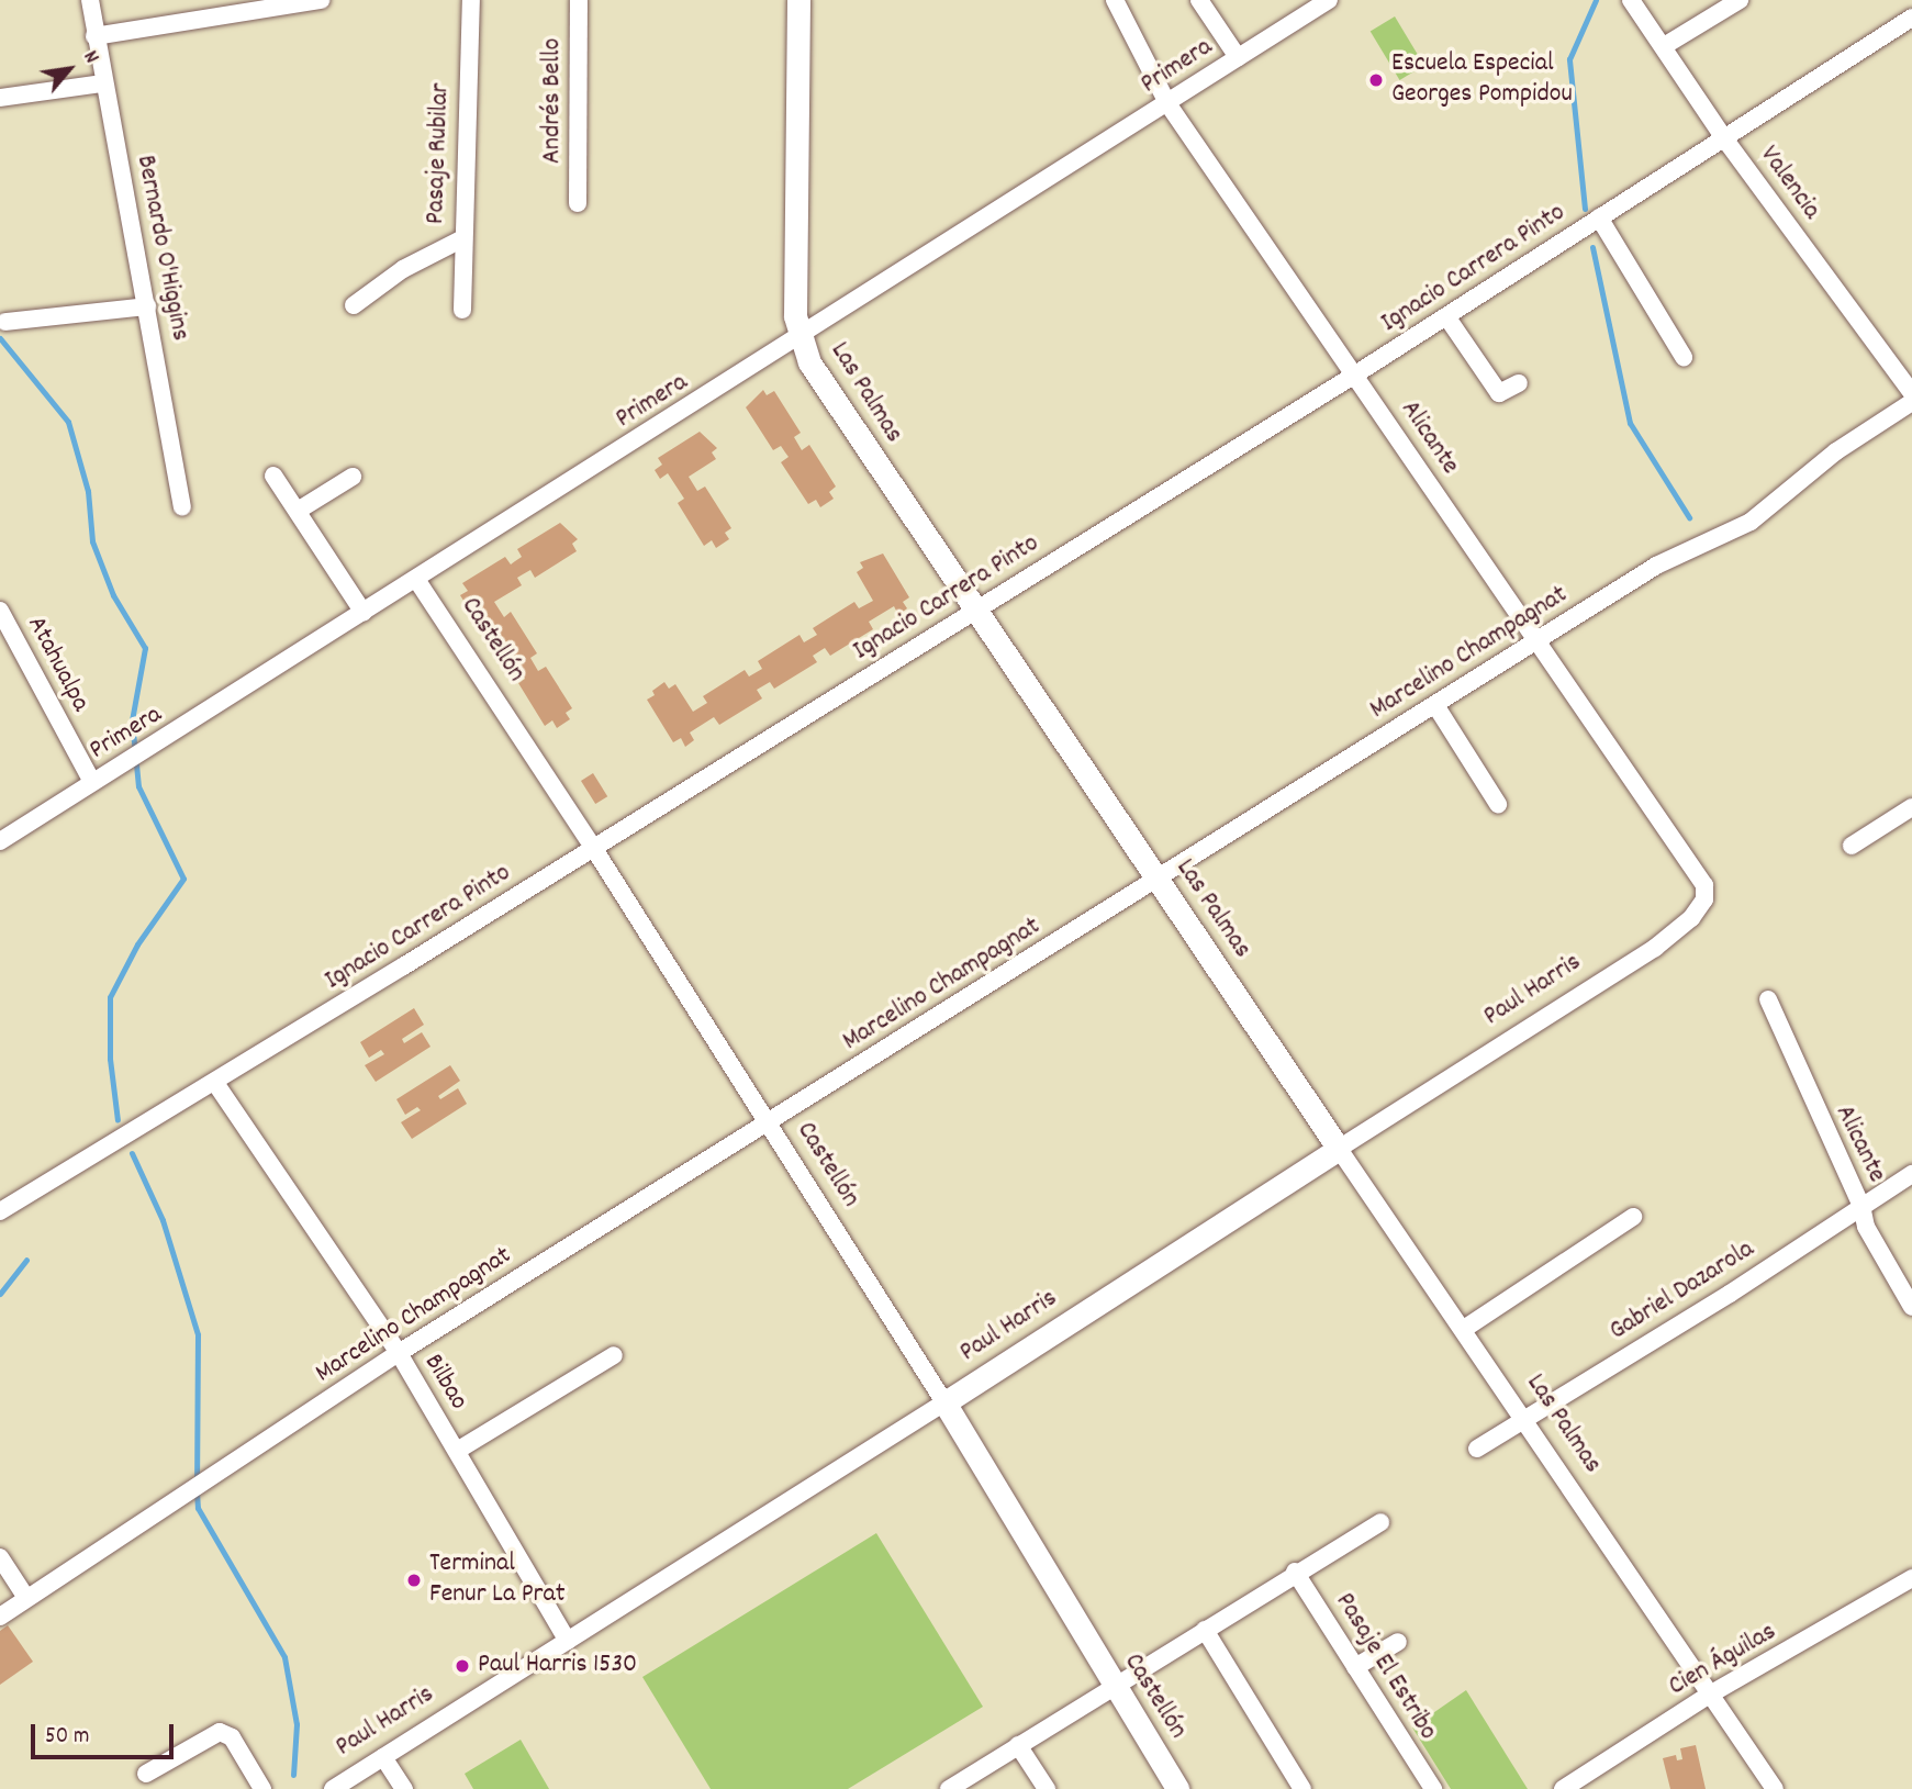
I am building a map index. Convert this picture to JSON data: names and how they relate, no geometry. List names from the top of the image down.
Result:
{
  "streets": {
    "main road": ["Las Palmas", "Castellón", "Paul Harris"],
    "street": [
      "Primera",
      "Andrés Bello",
      "Pasaje Rubilar",
      "Valencia",
      "Bernardo O'Higgins",
      "Ignacio Carrera Pinto",
      "Alicante",
      "Marcelino Champagnat",
      "Atahualpa",
      "Gabriel Dazarola",
      "Bilbao",
      "Cien Águilas",
      "Pasaje El Estribo"
    ]
  },
  "crossings": [
    ["Primera", "Las Palmas"],
    ["Primera", "Alicante"],
    ["Primera", "Castellón"],
    ["Primera", "Atahualpa"],
    ["Valencia", "Ignacio Carrera Pinto"],
    ["Ignacio Carrera Pinto", "Las Palmas"],
    ["Ignacio Carrera Pinto", "Alicante"],
    ["Ignacio Carrera Pinto", "Castellón"],
    ["Ignacio Carrera Pinto", "Bilbao"],
    ["Las Palmas", "Marcelino Champagnat"],
    ["Las Palmas", "Paul Harris"],
    ["Las Palmas", "Gabriel Dazarola"],
    ["Las Palmas", "Cien Águilas"],
    ["Alicante", "Marcelino Champagnat"],
    ["Alicante", "Paul Harris"],
    ["Alicante", "Gabriel Dazarola"],
    ["Castellón", "Marcelino Champagnat"],
    ["Castellón", "Paul Harris"],
    ["Marcelino Champagnat", "Bilbao"],
    ["Paul Harris", "Bilbao"]
  ],
  "places": ["Escuela Especial Georges Pompidou", "Terminal Fenur La Prat", "Paul Harris 1530"],
  "scale_bar": "50 m",
  "north": "top right"
}
